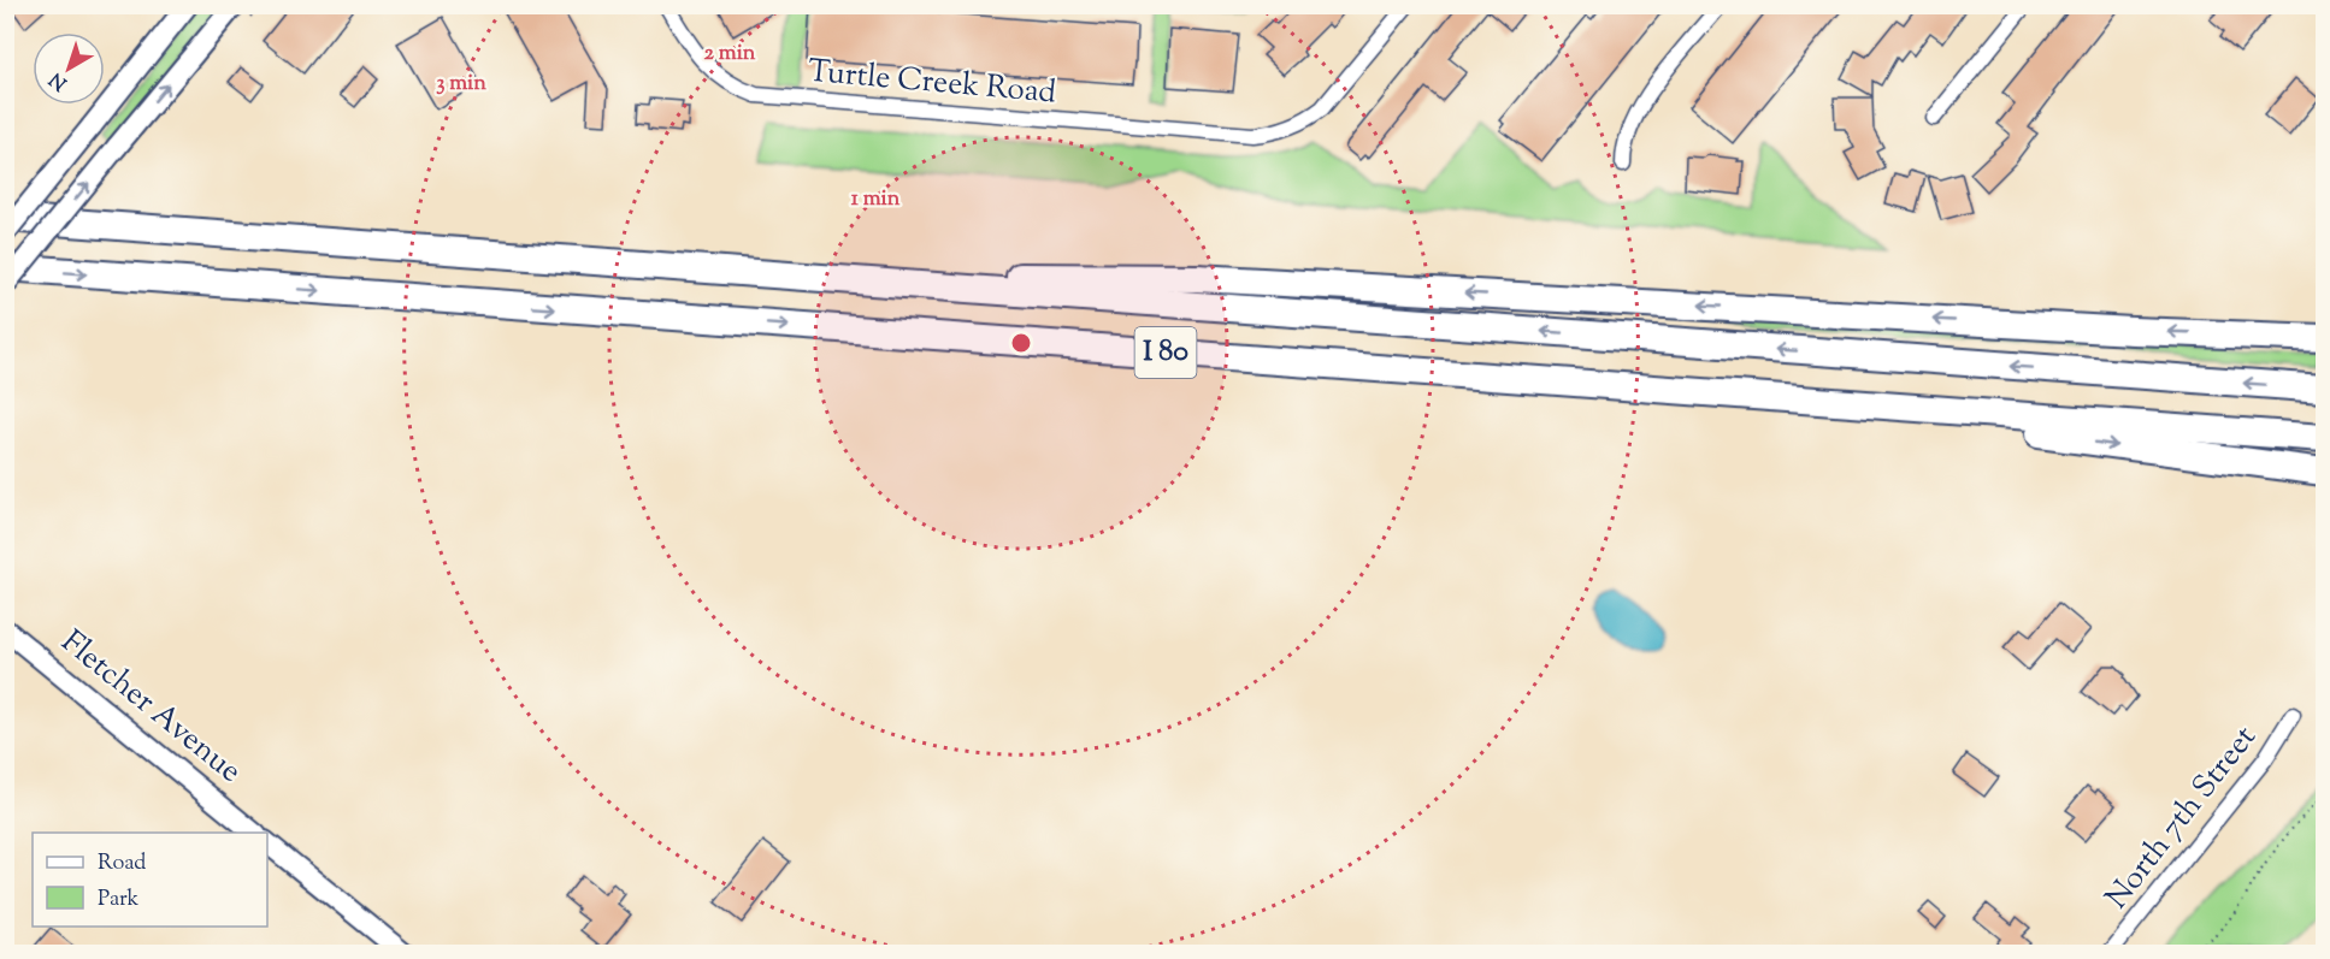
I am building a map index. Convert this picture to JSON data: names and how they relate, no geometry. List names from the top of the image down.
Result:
{
  "streets": {
    "highway": ["I 80"],
    "main road": ["Fletcher Avenue"],
    "street": ["Turtle Creek Road", "North 7th Street"]
  },
  "legend": ["Road", "Park"],
  "north": "bottom left",
  "rings": ["2 min", "3 min", "1 min"]
}
